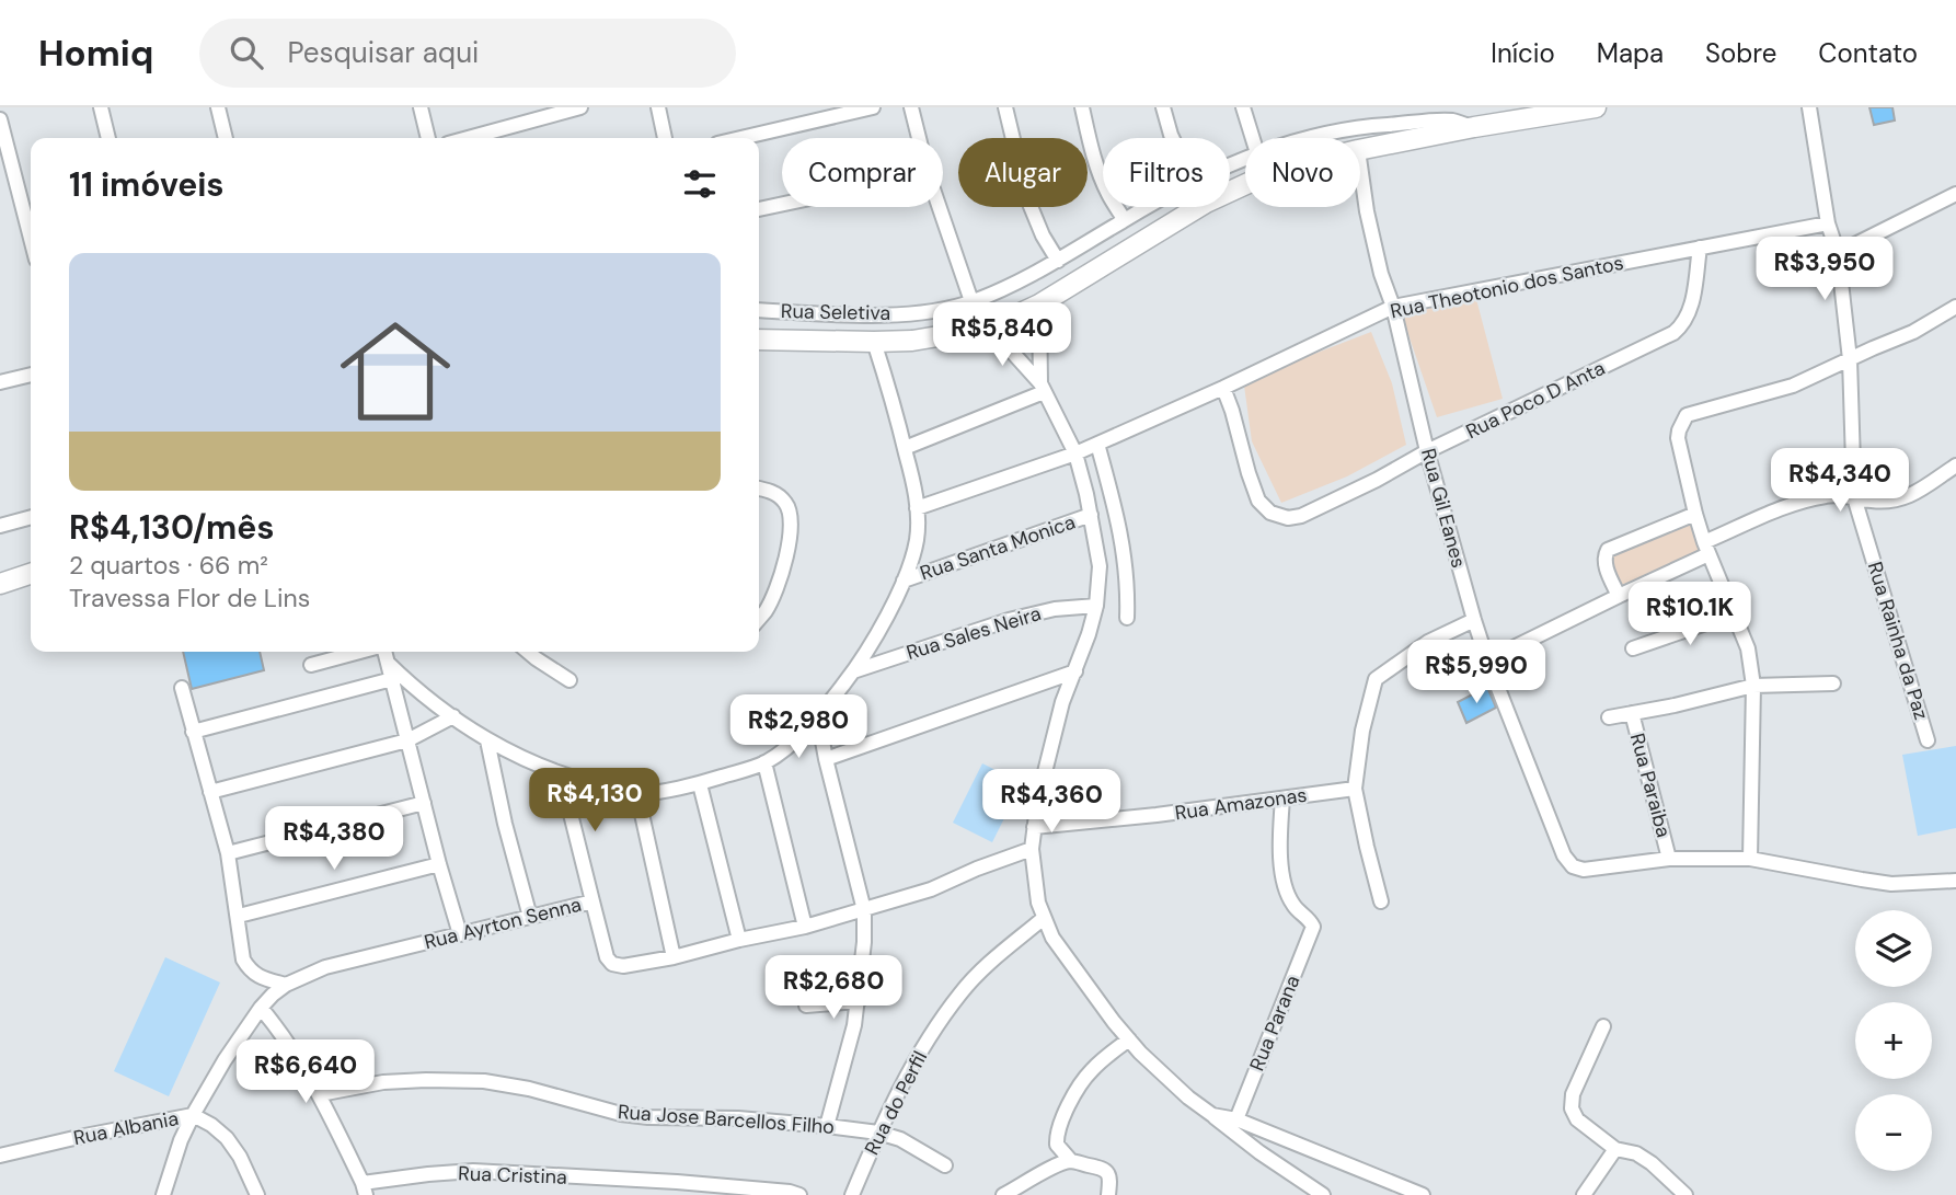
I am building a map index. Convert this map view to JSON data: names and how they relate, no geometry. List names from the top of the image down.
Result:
{
  "streets": {
    "street": [
      "Rua Theotonio dos Santos",
      "Rua Seletiva",
      "Rua Poco D Anta",
      "Rua Gil Eanes",
      "Rua Santa Monica",
      "Rua Sales Neira",
      "Rua Rainha da Paz",
      "Rua Paraiba",
      "Rua Amazonas",
      "Rua Ayrton Senna",
      "Rua Parana",
      "Rua do Perfil",
      "Rua Jose Barcellos Filho",
      "Rua Albania",
      "Rua Cristina"
    ]
  },
  "crossings": [
    ["Rua Theotonio dos Santos", "Rua Poco D Anta"],
    ["Rua Theotonio dos Santos", "Rua Gil Eanes"],
    ["Rua Theotonio dos Santos", "Rua Rainha da Paz"],
    ["Rua Poco D Anta", "Rua Gil Eanes"],
    ["Rua Gil Eanes", "Rua Paraiba"],
    ["Rua Amazonas", "Rua Parana"],
    ["Rua Ayrton Senna", "Rua Albania"],
    ["Rua do Perfil", "Rua Jose Barcellos Filho"]
  ],
  "page": {
    "header": "Homiq",
    "search": "Pesquisar aqui",
    "nav": [
      "Início",
      "Mapa",
      "Sobre",
      "Contato"
    ],
    "chip": [
      "Comprar",
      "Alugar",
      "Filtros",
      "Novo"
    ],
    "heading": "11 imóveis",
    "list": [
      {
        "name": "R$4,130/mês",
        "note": "2 quartos · 66 m² · Travessa Flor de Lins"
      }
    ],
    "price": [
      "R$3,950",
      "R$5,840",
      "R$4,340",
      "R$10.1K",
      "R$5,990",
      "R$2,980",
      "R$4,130",
      "R$4,360",
      "R$4,380",
      "R$2,680",
      "R$6,640"
    ],
    "map_buttons": ["+", "−"]
  }
}
